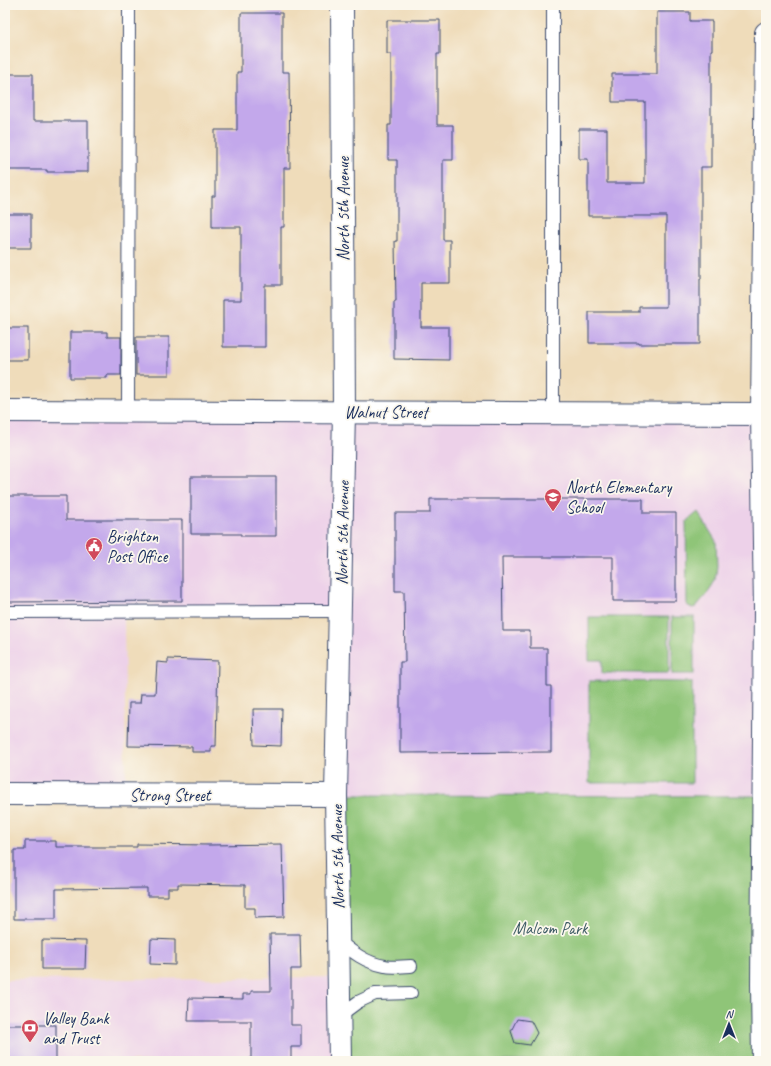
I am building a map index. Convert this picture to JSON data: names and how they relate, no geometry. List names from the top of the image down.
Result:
{
  "streets": {
    "street": ["North 5th Avenue", "Walnut Street", "Strong Street"]
  },
  "crossings": [
    ["North 5th Avenue", "Walnut Street"],
    ["North 5th Avenue", "Strong Street"]
  ],
  "parks": ["Malcom Park"],
  "places": {
    "school or university": ["North Elementary School"],
    "public building": ["Brighton Post Office"],
    "bank": ["Valley Bank and Trust"]
  },
  "north": "top"
}
